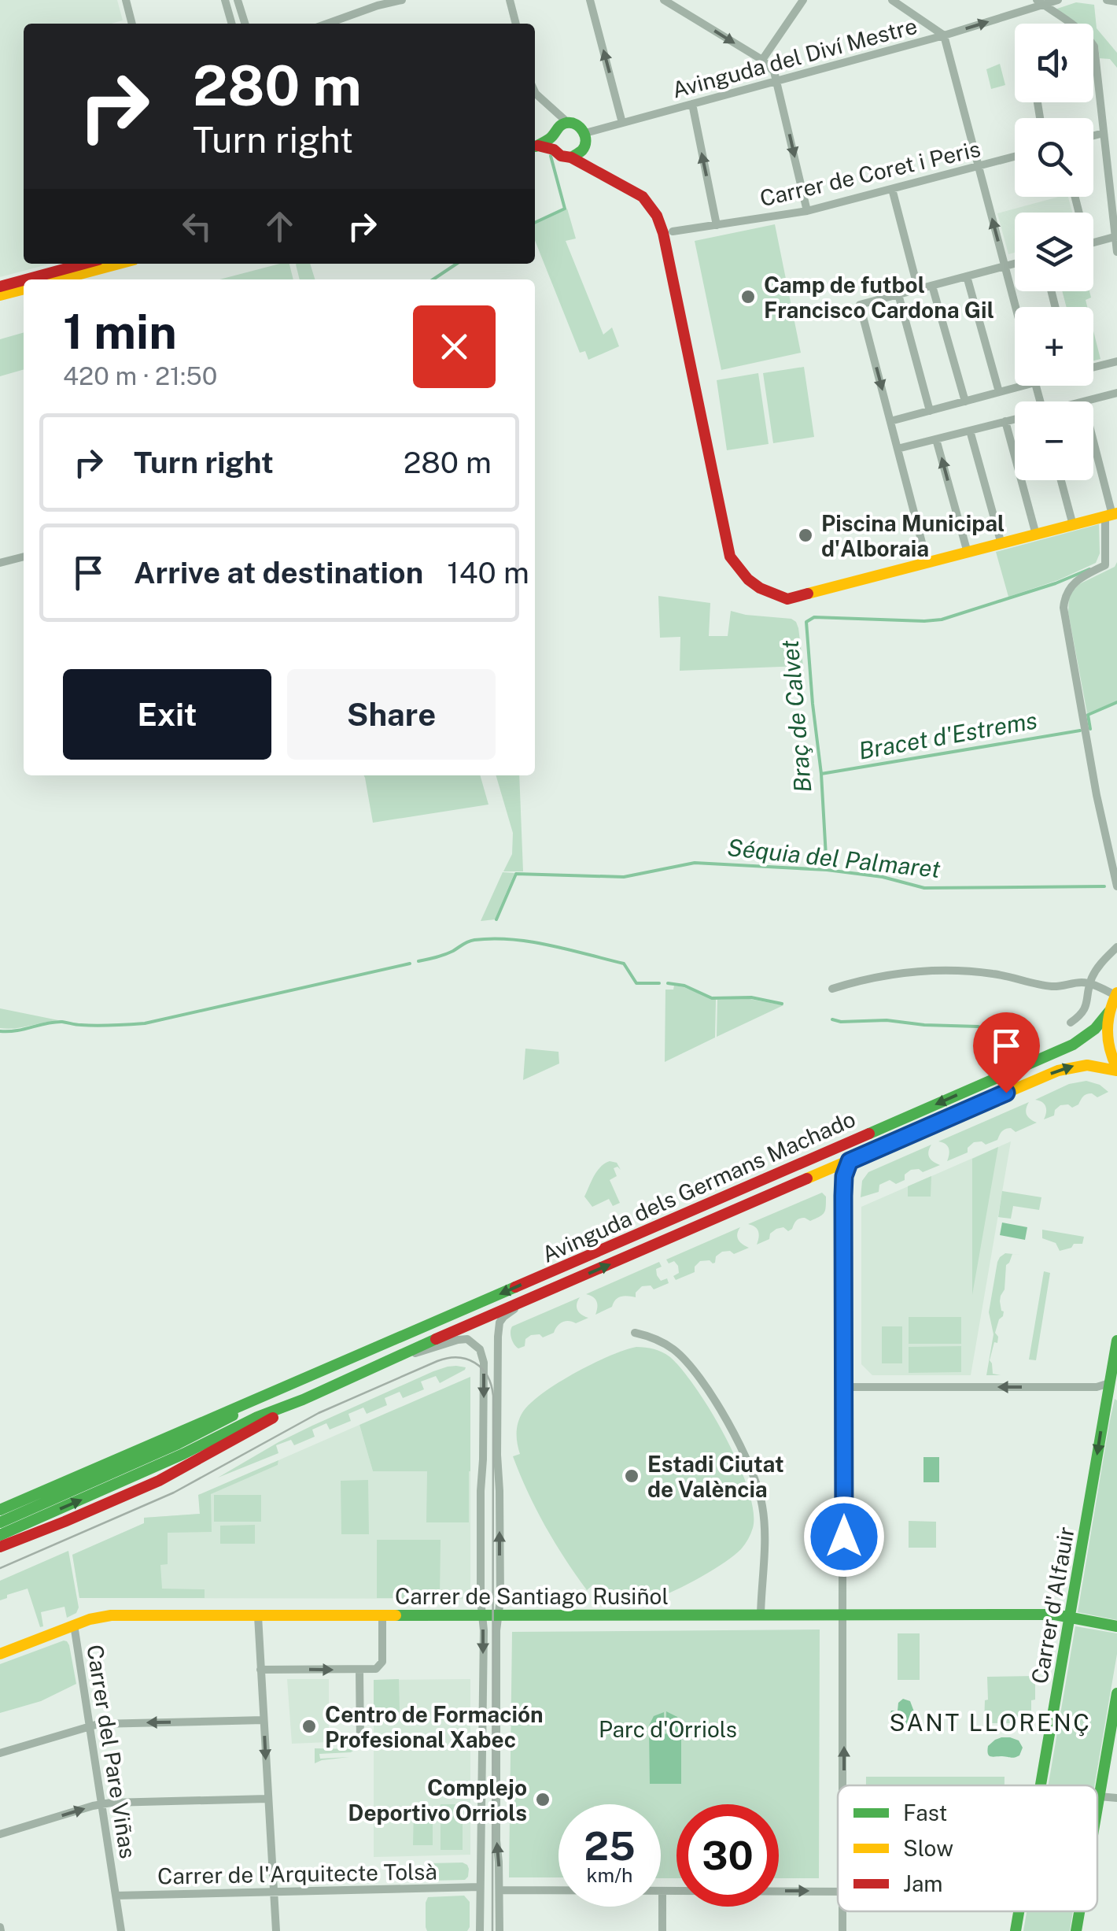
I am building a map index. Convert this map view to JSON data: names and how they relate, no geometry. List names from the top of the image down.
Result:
{
  "streets": {
    "main road": ["Avinguda dels Germans Machado", "Carrer de Santiago Rusiñol", "Carrer d'Alfauir"],
    "street": [
      "Avinguda del Diví Mestre",
      "Carrer de Coret i Peris",
      "Carrer del Pare Viñas",
      "Carrer de l'Arquitecte Tolsà"
    ]
  },
  "crossings": [
    ["Carrer de Santiago Rusiñol", "Carrer d'Alfauir"],
    ["Carrer de Santiago Rusiñol", "Carrer del Pare Viñas"],
    ["Carrer del Pare Viñas", "Carrer de l'Arquitecte Tolsà"]
  ],
  "one_way": ["Carrer d'Alfauir"],
  "districts": ["SANT LLORENÇ"],
  "water": ["Braç de Calvet", "Bracet d'Estrems", "Séquia del Palmaret"],
  "parks": ["Parc d'Orriols"],
  "places": [
    "Camp de futbol Francisco Cardona Gil",
    "Piscina Municipal d'Alboraia",
    "Estadi Ciutat de València",
    "Centro de Formación Profesional Xabec",
    "Complejo Deportivo Orriols"
  ],
  "legend": ["Fast", "Slow", "Jam"],
  "page": {
    "map_buttons": ["+", "−"],
    "turn": ["280 m", "Turn right"],
    "heading": ["1 min", "420 m · 21:50"],
    "list": [
      {
        "name": "Turn right",
        "value": "280 m"
      },
      {
        "name": "Arrive at destination",
        "value": "140 m"
      }
    ],
    "buttons": ["Exit", "Share"],
    "speed": "25 km/h",
    "limit": "30"
  }
}
